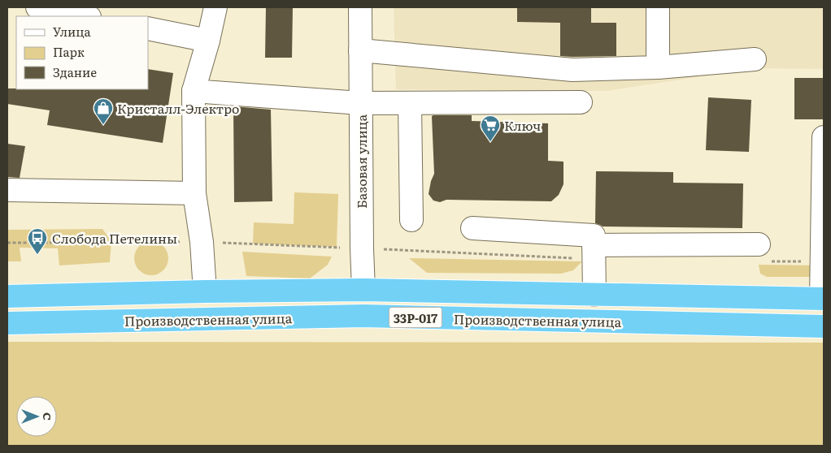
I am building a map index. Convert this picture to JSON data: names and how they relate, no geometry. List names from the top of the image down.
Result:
{
  "streets": {
    "highway": ["Базовая улица", "33Р-017", "Производственная улица"]
  },
  "crossings": [
    ["Базовая улица", "Производственная улица"]
  ],
  "places": {
    "shop": ["Кристалл-Электро"],
    "supermarket": ["Ключ"],
    "bus stop": ["Слобода Петелины"]
  },
  "legend": ["Улица", "Парк", "Здание"],
  "north": "right"
}
